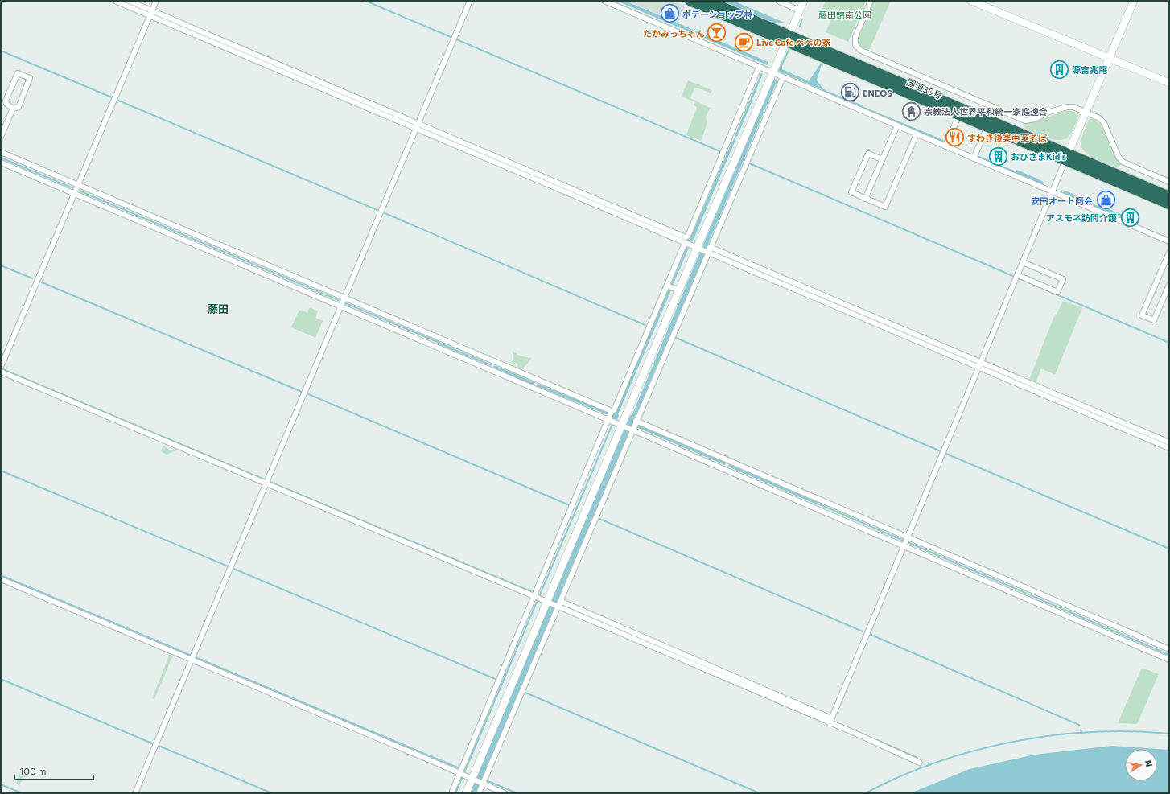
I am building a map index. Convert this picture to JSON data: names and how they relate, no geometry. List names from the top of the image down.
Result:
{
  "streets": {
    "highway": ["国道30号"]
  },
  "districts": ["藤田"],
  "parks": ["藤田錦南公園"],
  "places": {
    "shop": ["ボデーショップ林", "安田オート商会"],
    "bar": ["たかみっちゃん"],
    "cafe": ["Live Cafe ペペの家"],
    "building": ["源吉兆庵", "おひさまKid's", "アスモネ訪問介護"],
    "fuel station": ["ENEOS"],
    "temple": ["宗教法人世界平和統一家庭連合"],
    "restaurant": ["すわき後楽中華そば"]
  },
  "scale_bar": "100 m",
  "north": "right"
}
